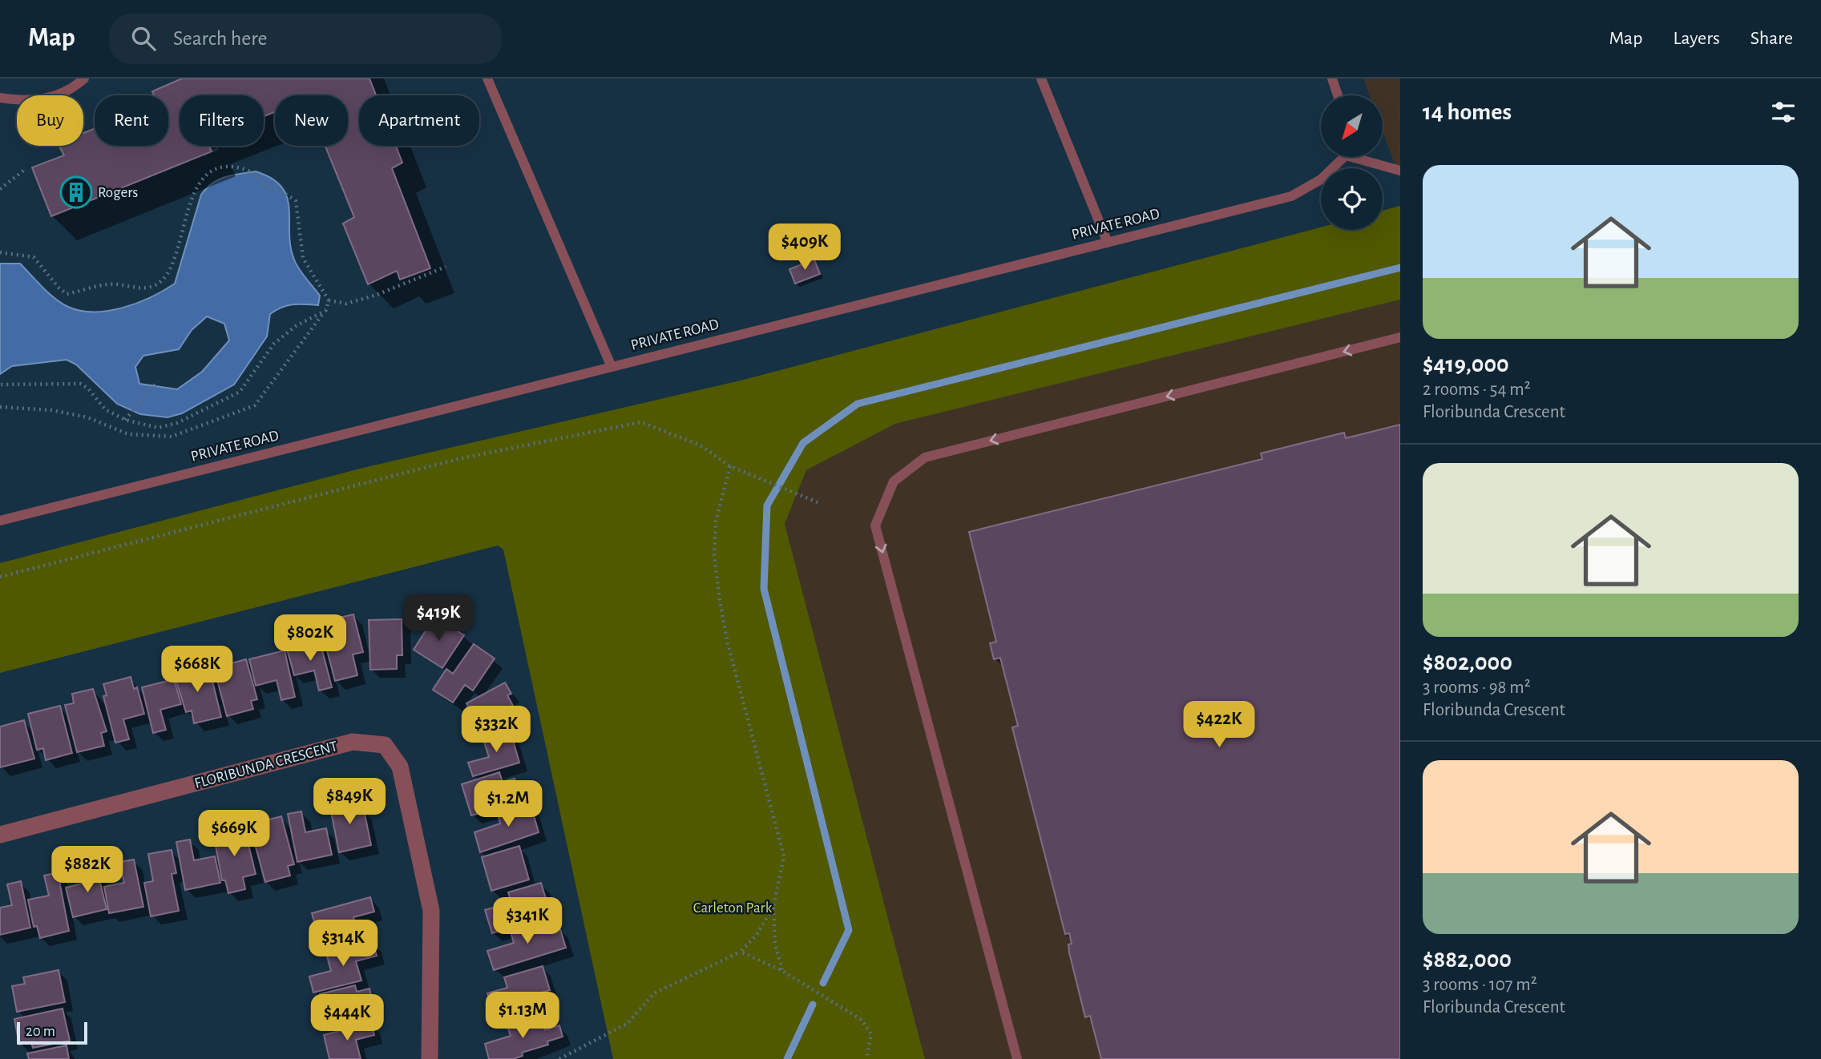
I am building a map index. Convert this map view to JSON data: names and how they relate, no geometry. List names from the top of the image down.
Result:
{
  "streets": {
    "street": ["FLORIBUNDA CRESCENT"],
    "lane": ["PRIVATE ROAD"]
  },
  "parks": ["Carleton Park"],
  "places": {
    "building": ["Rogers"]
  },
  "scale_bar": "20 m",
  "north": "bottom left",
  "page": {
    "header": "Map",
    "search": "Search here",
    "nav": ["Map", "Layers", "Share"],
    "heading": "14 homes",
    "chip": [
      "Buy",
      "Rent",
      "Filters",
      "New",
      "Apartment"
    ],
    "list": [
      {
        "name": "$419,000",
        "note": "2 rooms · 54 m² · Floribunda Crescent"
      },
      {
        "name": "$802,000",
        "note": "3 rooms · 98 m² · Floribunda Crescent"
      },
      {
        "name": "$882,000",
        "note": "3 rooms · 107 m² · Floribunda Crescent"
      }
    ],
    "price": [
      "$409K",
      "$419K",
      "$802K",
      "$668K",
      "$422K",
      "$332K",
      "$849K",
      "$1.2M",
      "$669K",
      "$882K",
      "$341K",
      "$314K",
      "$1.13M",
      "$444K"
    ],
    "scale": "20 m"
  }
}
